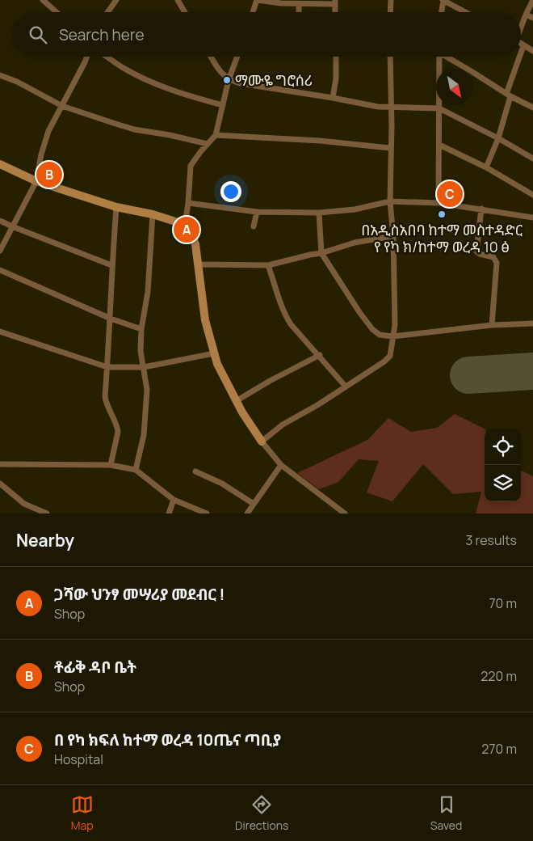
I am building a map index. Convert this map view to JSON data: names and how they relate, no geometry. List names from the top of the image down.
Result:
{
  "places": ["ማሙዬ ግሮሰሪ", "በአዲስአበባ ከተማ መስተዳድር የ የካ ክ/ከተማ ወረዳ 10 ፅ"],
  "north": "bottom right",
  "page": {
    "search": "Search here",
    "pins": ["B", "C", "A"],
    "heading": ["Nearby", "3 results"],
    "list": [
      {
        "mark": "A",
        "name": "ጋሻው ህንፃ መሣሪያ መደብር !",
        "note": "Shop",
        "value": "70 m"
      },
      {
        "mark": "B",
        "name": "ቶፊቅ ዳቦ ቤት",
        "note": "Shop",
        "value": "220 m"
      },
      {
        "mark": "C",
        "name": "በ የካ ክፍለ ከተማ ወረዳ 10ጤና ጣቢያ",
        "note": "Hospital",
        "value": "270 m"
      }
    ],
    "nav": ["Map", "Directions", "Saved"]
  }
}
